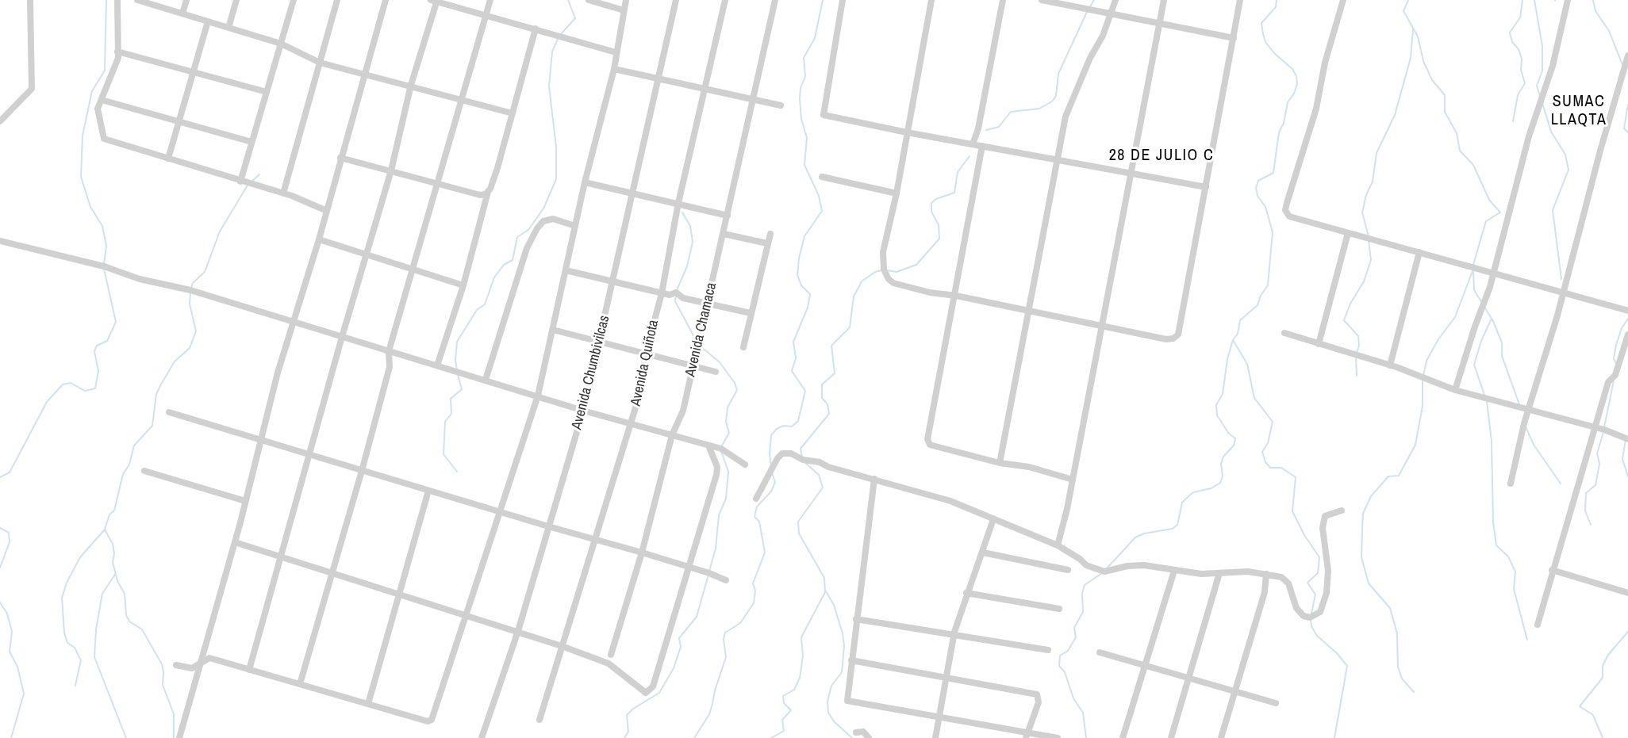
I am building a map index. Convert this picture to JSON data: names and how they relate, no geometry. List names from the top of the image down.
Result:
{
  "streets": {
    "street": ["Avenida Chamaca", "Avenida Quiñota", "Avenida Chumbivilcas"]
  },
  "districts": ["SUMAC LLAQTA", "28 DE JULIO C"]
}
